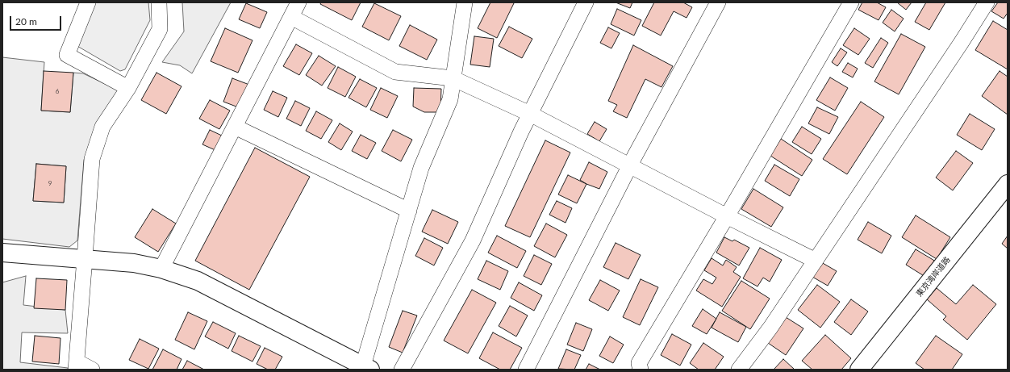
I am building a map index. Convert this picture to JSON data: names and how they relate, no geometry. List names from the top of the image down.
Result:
{
  "streets": {
    "main road": ["東京湾岸道路"]
  },
  "house_numbers": ["6", "9"],
  "scale_bar": "20 m"
}
